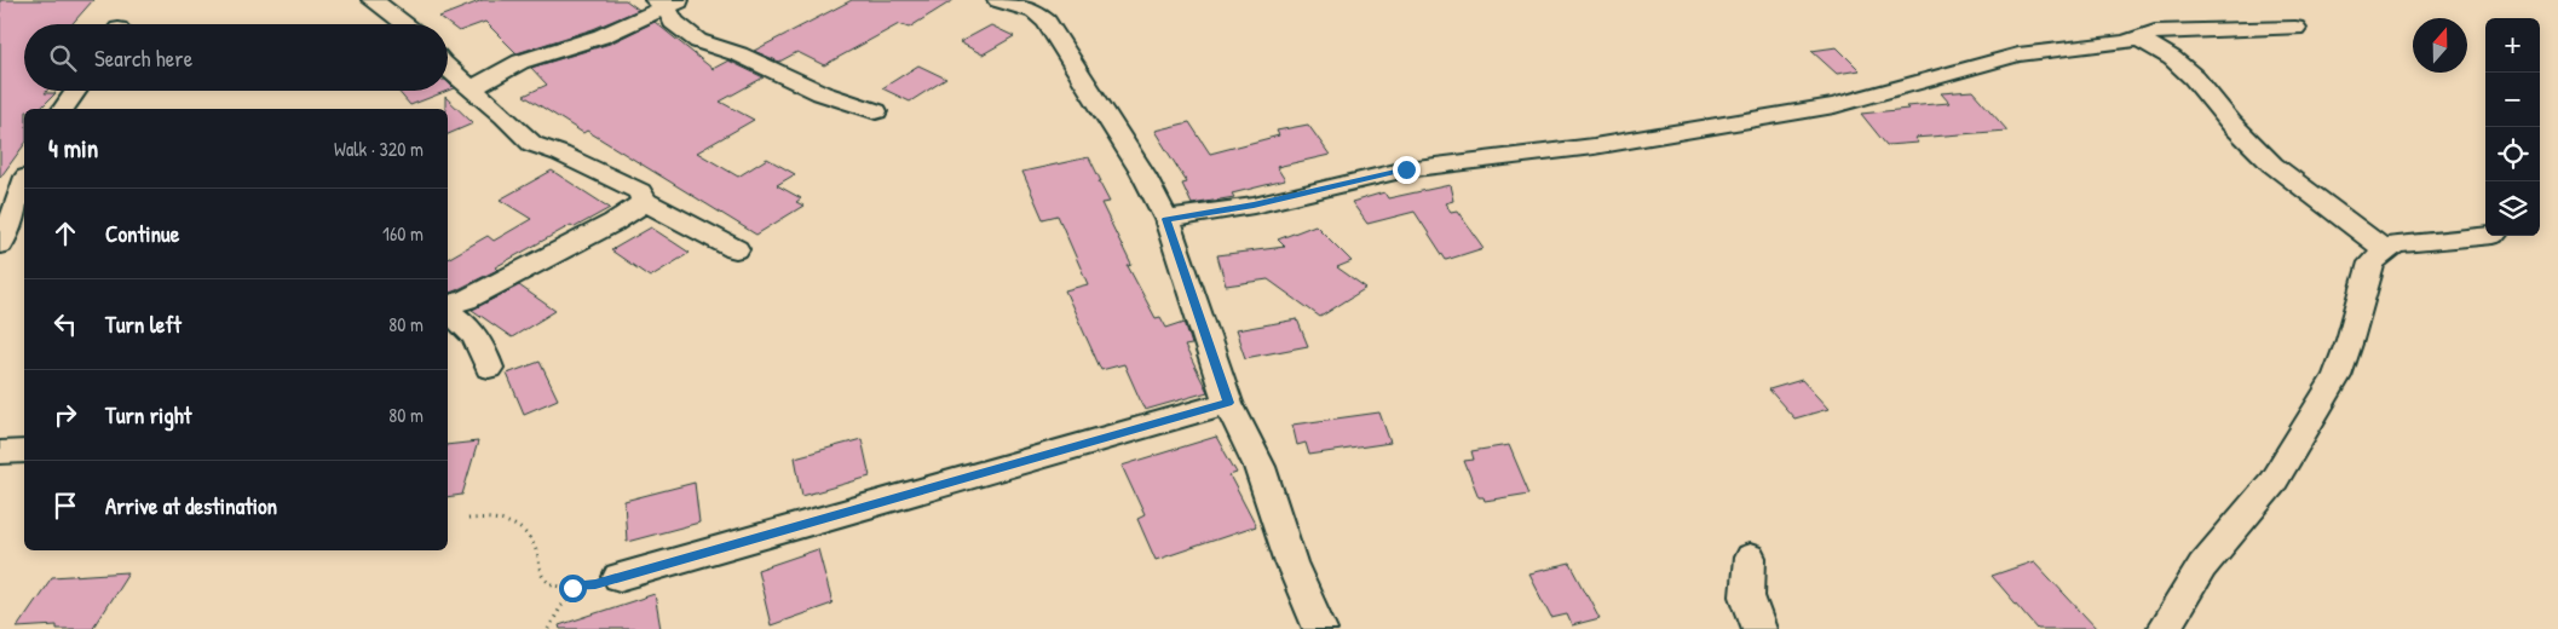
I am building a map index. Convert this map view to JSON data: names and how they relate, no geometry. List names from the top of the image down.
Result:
{
  "north": "top",
  "page": {
    "map_buttons": ["+", "−"],
    "search": "Search here",
    "heading": ["4 min", "Walk · 320 m"],
    "list": [
      ["Continue", "160 m"],
      ["Turn left", "80 m"],
      ["Turn right", "80 m"],
      "Arrive at destination"
    ]
  }
}
